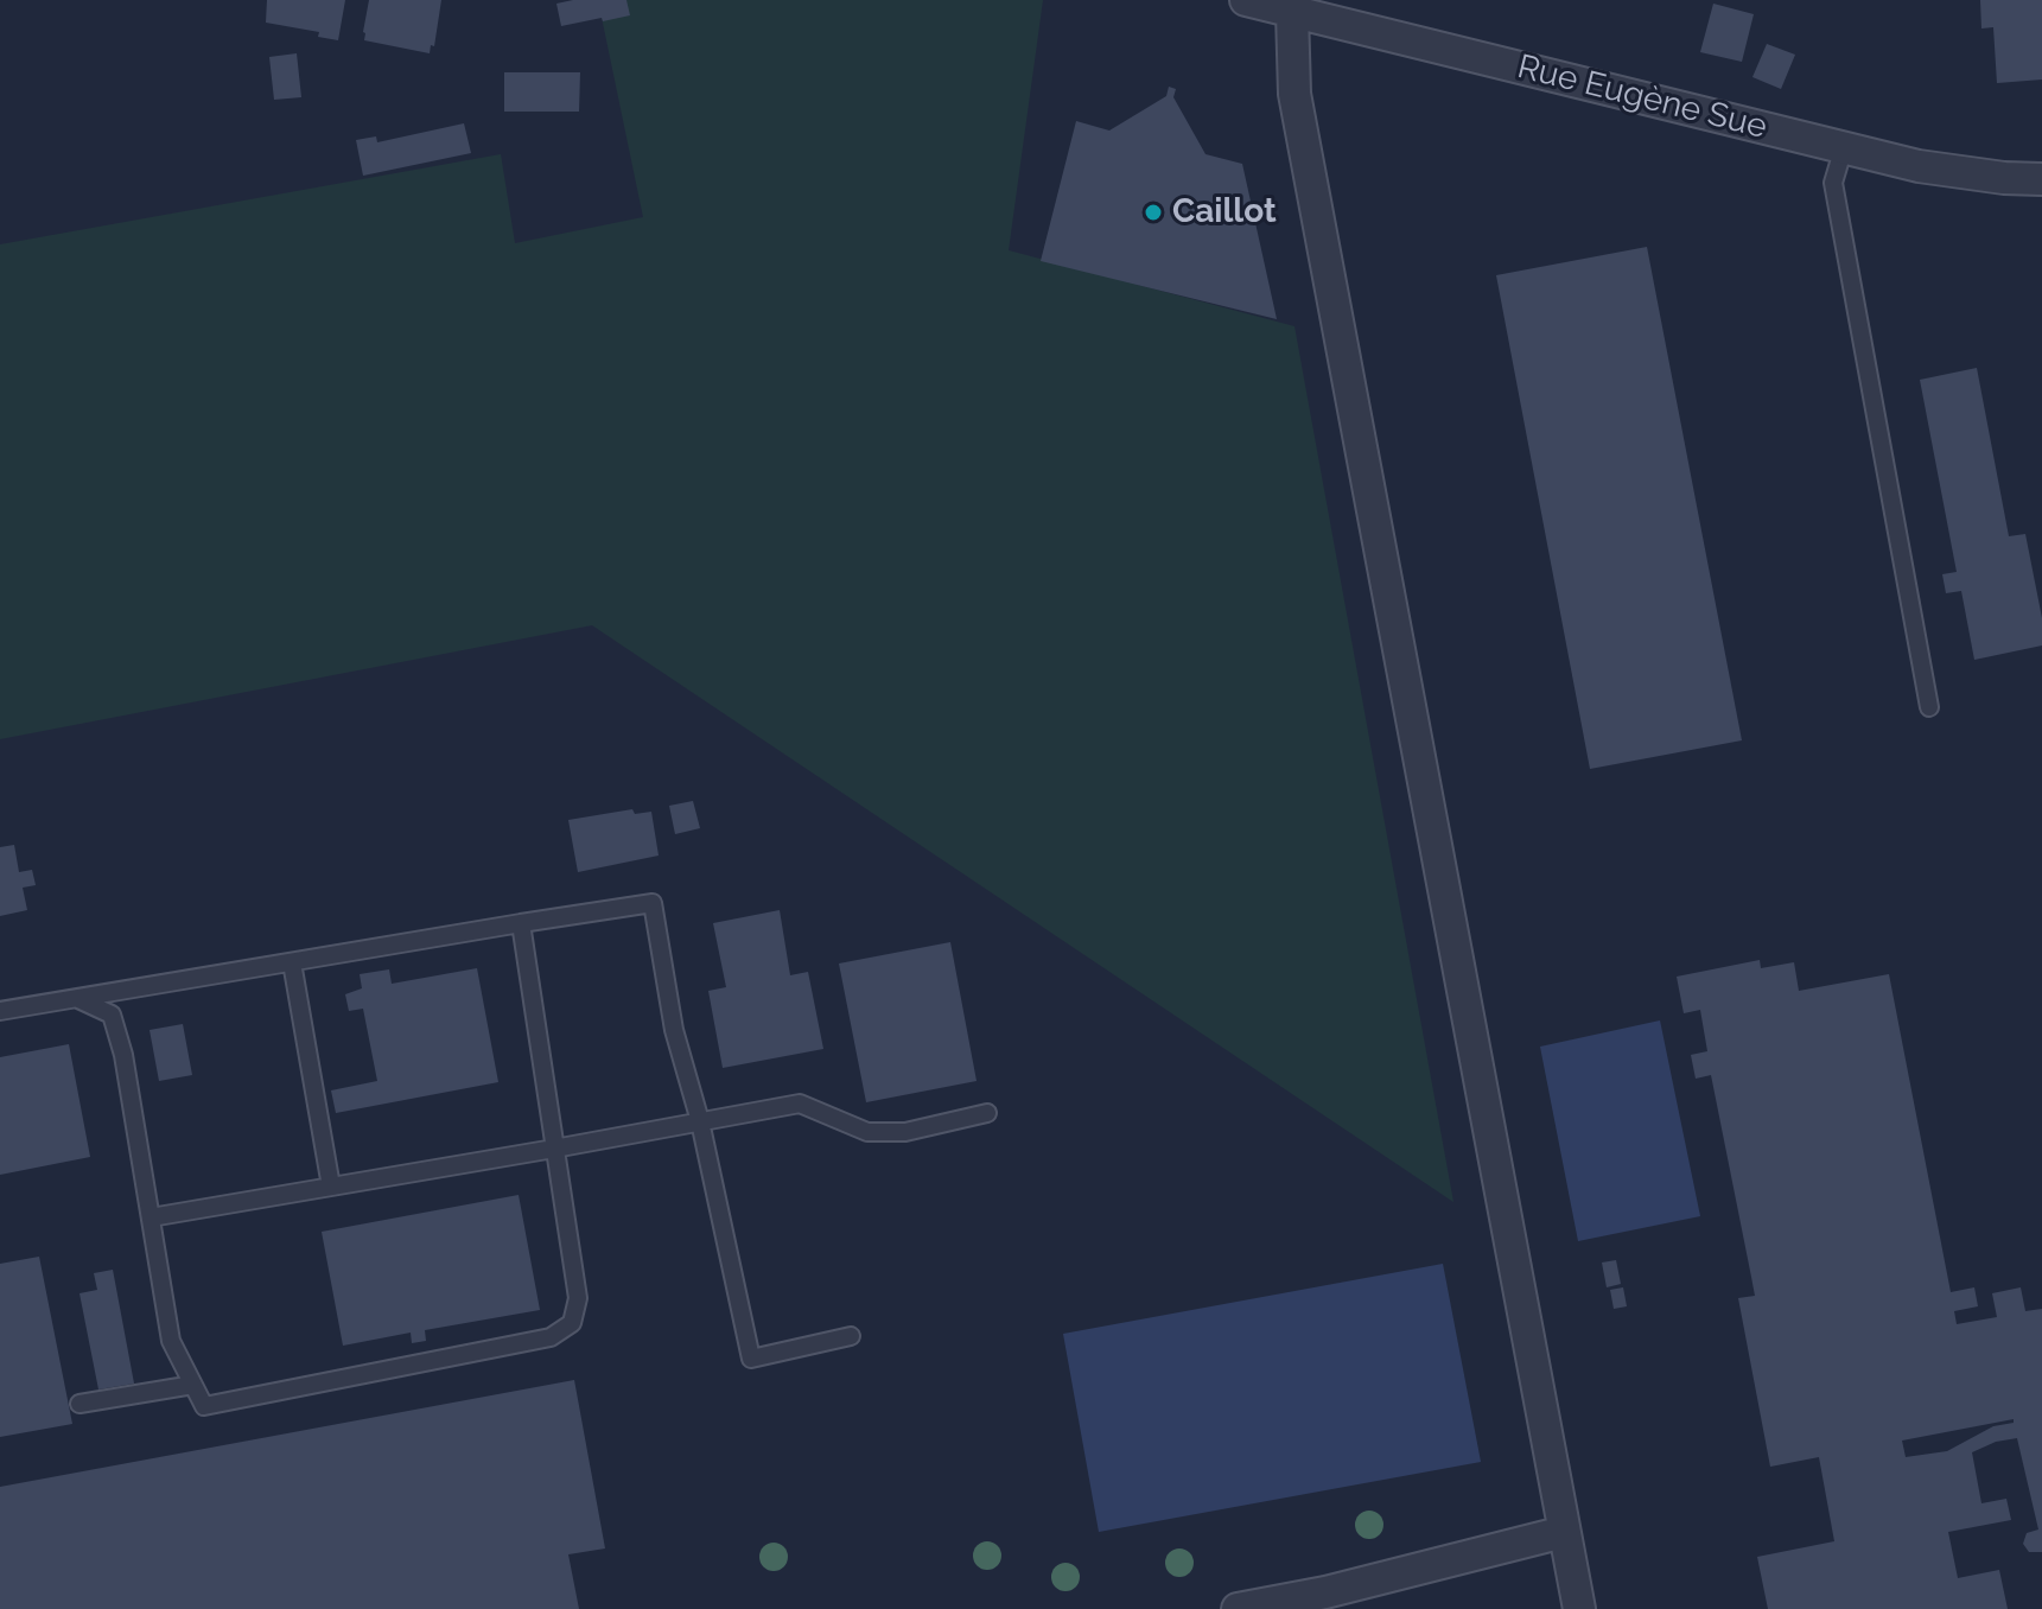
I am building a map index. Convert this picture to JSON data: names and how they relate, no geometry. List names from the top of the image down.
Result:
{
  "streets": {
    "street": ["Rue Eugène Sue"]
  },
  "places": ["Caillot"]
}
